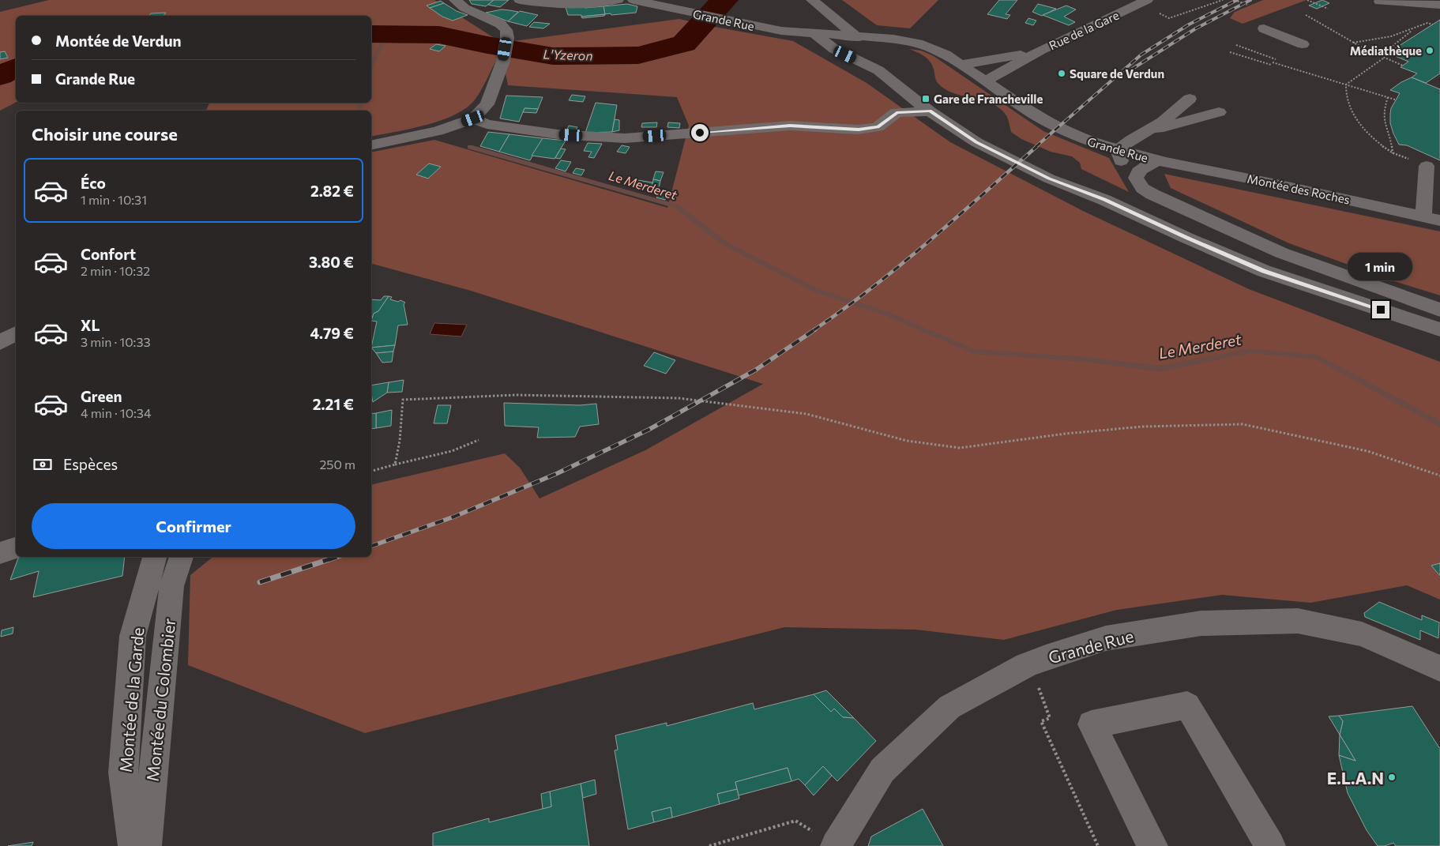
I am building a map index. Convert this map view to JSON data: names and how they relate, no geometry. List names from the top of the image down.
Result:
{
  "streets": {
    "street": [
      "Grande Rue",
      "Rue de la Gare",
      "Montée des Roches",
      "Montée de la Garde",
      "Montée du Colombier"
    ]
  },
  "crossings": [
    ["Grande Rue", "Rue de la Gare"],
    ["Grande Rue", "Montée des Roches"]
  ],
  "water": ["L'Yzeron", "Le Merderet"],
  "places": {
    "other": ["Médiathèque", "Square de Verdun", "E.L.A.N"],
    "transit": ["Gare de Francheville"]
  },
  "page": {
    "banner": ["Montée de Verdun", "Grande Rue"],
    "heading": "Choisir une course",
    "list": [
      {
        "name": "Éco",
        "note": "1 min · 10:31",
        "value": "2.82 €"
      },
      {
        "name": "Confort",
        "note": "2 min · 10:32",
        "value": "3.80 €"
      },
      {
        "name": "XL",
        "note": "3 min · 10:33",
        "value": "4.79 €"
      },
      {
        "name": "Green",
        "note": "4 min · 10:34",
        "value": "2.21 €"
      }
    ],
    "bubble": "1 min",
    "pay": ["Espèces", "250 m"],
    "buttons": "Confirmer"
  }
}
